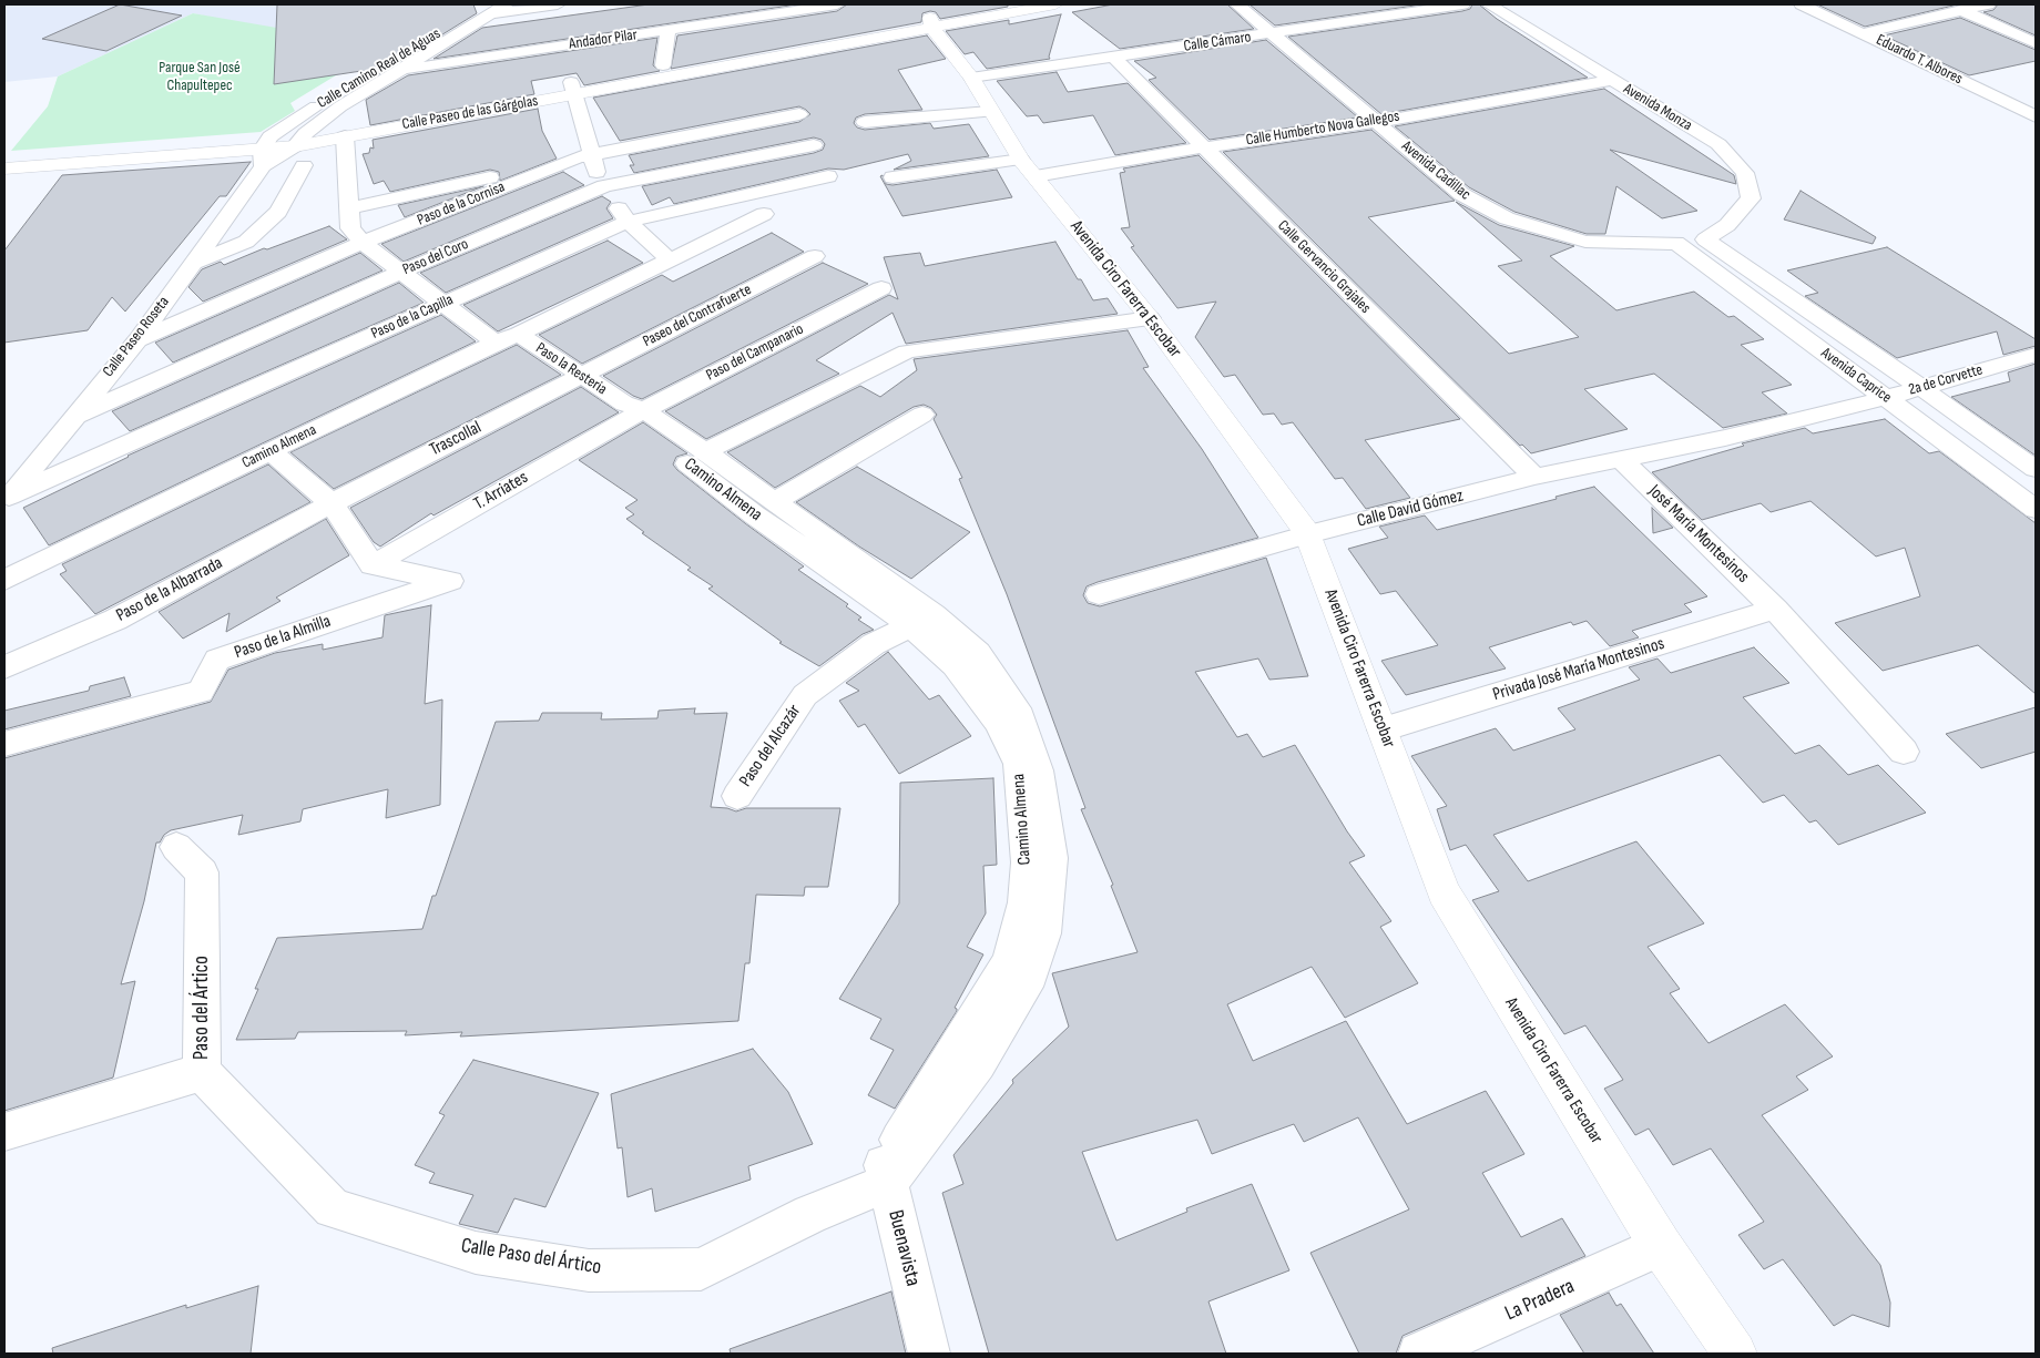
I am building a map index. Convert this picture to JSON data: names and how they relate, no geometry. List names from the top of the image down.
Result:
{
  "streets": {
    "street": [
      "Andador Pilar",
      "Calle Cámaro",
      "Eduardo T. Albores",
      "Calle Camino Real de Aguas",
      "Avenida Monza",
      "Calle Paseo de las Gárgolas",
      "Calle Humberto Nova Gallegos",
      "Avenida Cadillac",
      "Paso de la Cornisa",
      "Paso del Coro",
      "Calle Gervancio Grajales",
      "Avenida Ciro Farerra Escobar",
      "Paseo del Contrafuerte",
      "Paso de la Capilla",
      "Calle Paseo Roseta",
      "Paso del Campanario",
      "Paso la Resteria",
      "Avenida Caprice",
      "2a de Corvette",
      "Trascollal",
      "Camino Almena",
      "T. Arriates",
      "Calle David Gómez",
      "José María Montesinos",
      "Paso de la Albarrada",
      "Paso de la Almilla",
      "Privada José María Montesinos",
      "Paso del Alcazár",
      "Paso del Ártico",
      "Buenavista",
      "Calle Paso del Ártico",
      "La Pradera"
    ]
  },
  "crossings": [
    ["Andador Pilar", "Calle Camino Real de Aguas"],
    ["Calle Cámaro", "Avenida Cadillac"],
    ["Calle Cámaro", "Calle Gervancio Grajales"],
    ["Calle Cámaro", "Avenida Ciro Farerra Escobar"],
    ["Calle Camino Real de Aguas", "Calle Paseo de las Gárgolas"],
    ["Calle Camino Real de Aguas", "Calle Paseo Roseta"],
    ["Avenida Monza", "Calle Humberto Nova Gallegos"],
    ["Avenida Monza", "Avenida Caprice"],
    ["Calle Paseo de las Gárgolas", "Avenida Ciro Farerra Escobar"],
    ["Calle Paseo de las Gárgolas", "Calle Paseo Roseta"],
    ["Calle Humberto Nova Gallegos", "Avenida Cadillac"],
    ["Calle Humberto Nova Gallegos", "Calle Gervancio Grajales"],
    ["Calle Humberto Nova Gallegos", "Avenida Ciro Farerra Escobar"],
    ["Avenida Cadillac", "Avenida Caprice"],
    ["Paso de la Cornisa", "Calle Paseo Roseta"],
    ["Paso del Coro", "Calle Paseo Roseta"],
    ["Calle Gervancio Grajales", "Calle David Gómez"],
    ["Avenida Ciro Farerra Escobar", "Camino Almena"],
    ["Avenida Ciro Farerra Escobar", "Calle David Gómez"],
    ["Avenida Ciro Farerra Escobar", "Privada José María Montesinos"],
    ["Avenida Ciro Farerra Escobar", "La Pradera"],
    ["Paseo del Contrafuerte", "Paso la Resteria"],
    ["Paseo del Contrafuerte", "Trascollal"],
    ["Paso de la Capilla", "Calle Paseo Roseta"],
    ["Paso del Campanario", "Paso la Resteria"],
    ["Paso del Campanario", "Camino Almena"],
    ["Paso del Campanario", "T. Arriates"],
    ["Paso la Resteria", "Trascollal"],
    ["Paso la Resteria", "Camino Almena"],
    ["Paso la Resteria", "T. Arriates"],
    ["Avenida Caprice", "2a de Corvette"],
    ["2a de Corvette", "Calle David Gómez"],
    ["Trascollal", "Paso de la Albarrada"],
    ["Camino Almena", "T. Arriates"],
    ["Camino Almena", "Paso del Alcazár"],
    ["Camino Almena", "Buenavista"],
    ["Camino Almena", "Calle Paso del Ártico"],
    ["T. Arriates", "Paso de la Almilla"],
    ["Calle David Gómez", "José María Montesinos"],
    ["José María Montesinos", "Privada José María Montesinos"],
    ["Paso del Ártico", "Calle Paso del Ártico"],
    ["Buenavista", "Calle Paso del Ártico"]
  ],
  "parks": ["Parque San José Chapultepec"]
}
